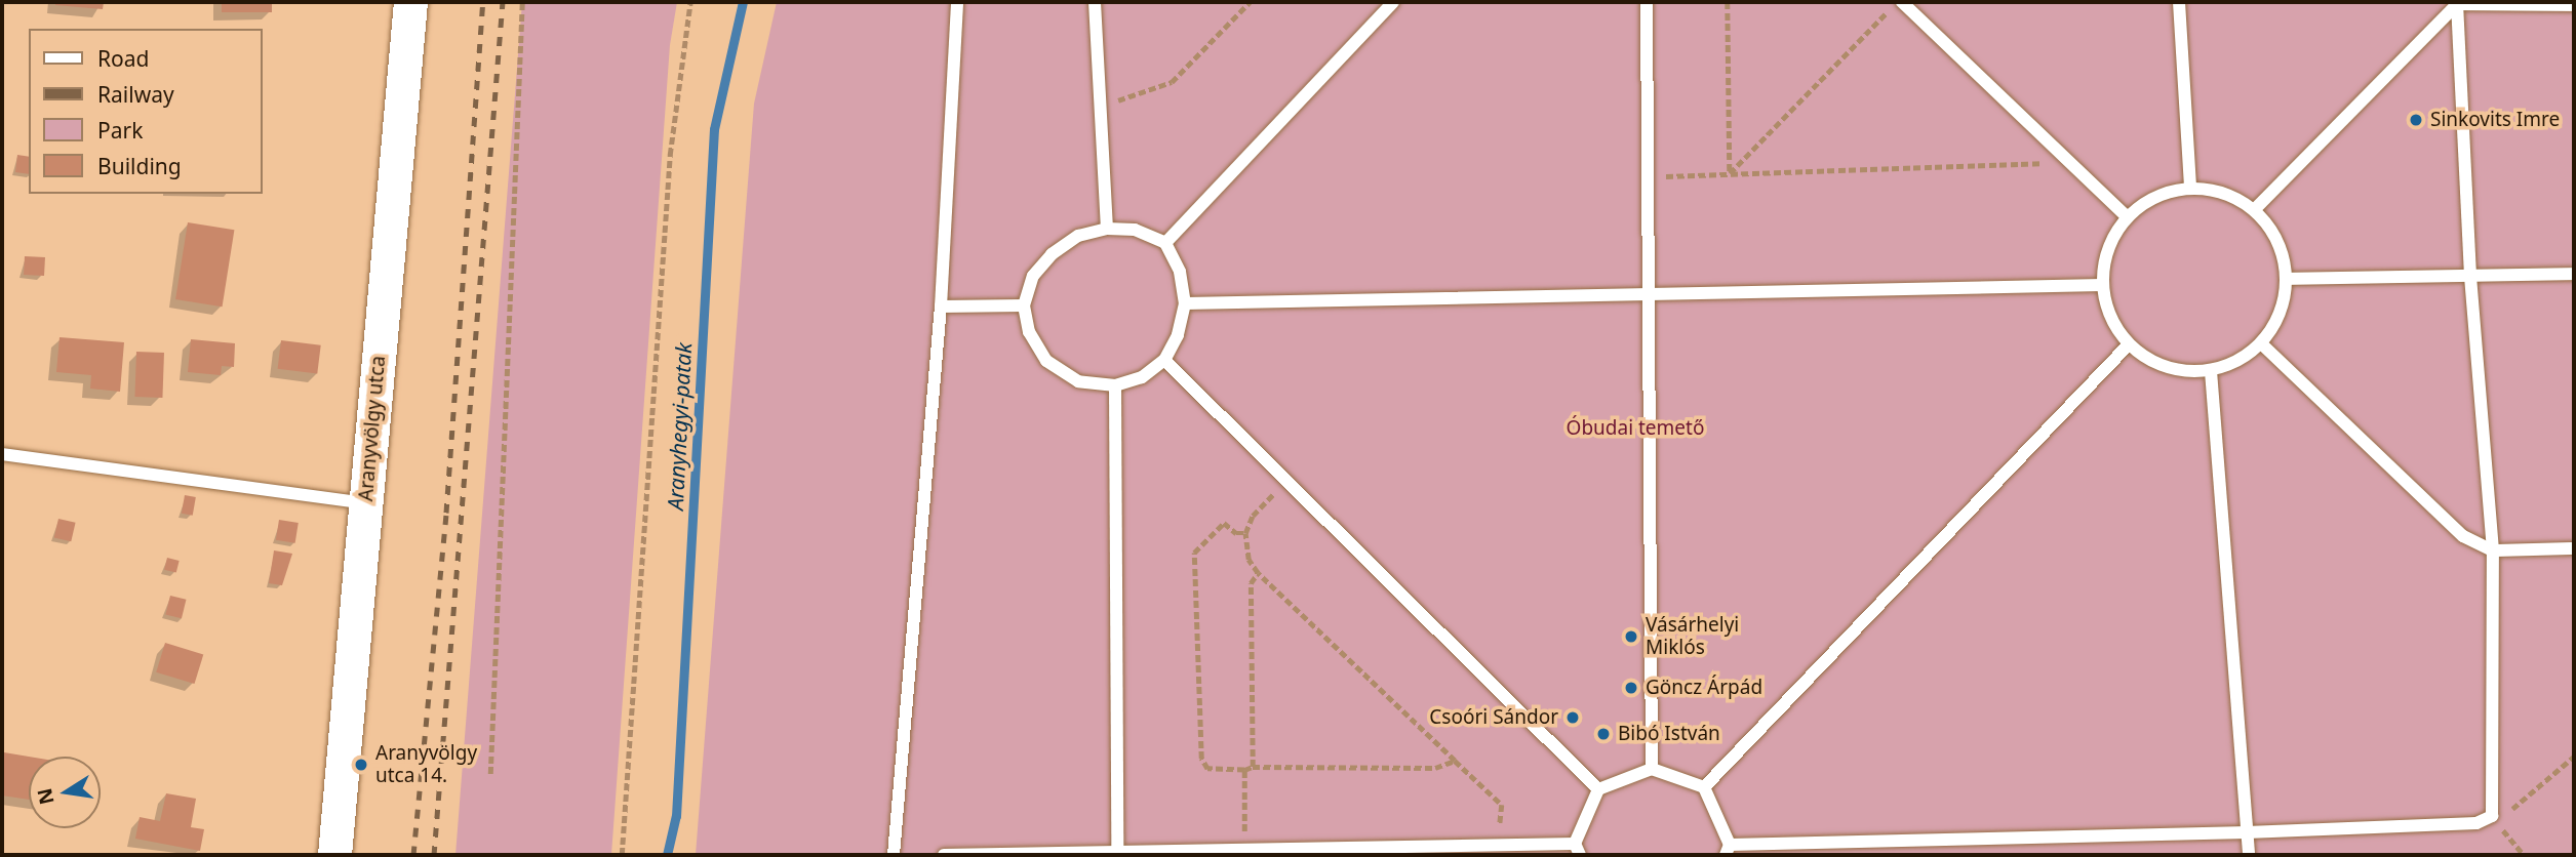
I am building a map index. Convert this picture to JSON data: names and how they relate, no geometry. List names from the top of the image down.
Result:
{
  "streets": {
    "street": ["Aranyvölgy utca"]
  },
  "water": ["Aranyhegyi-patak"],
  "parks": ["Óbudai temető"],
  "places": [
    "Sinkovits Imre",
    "Vásárhelyi Miklós",
    "Göncz Árpád",
    "Csoóri Sándor",
    "Bibó István",
    "Aranyvölgy utca 14."
  ],
  "legend": [
    "Road",
    "Railway",
    "Park",
    "Building"
  ],
  "north": "left"
}
